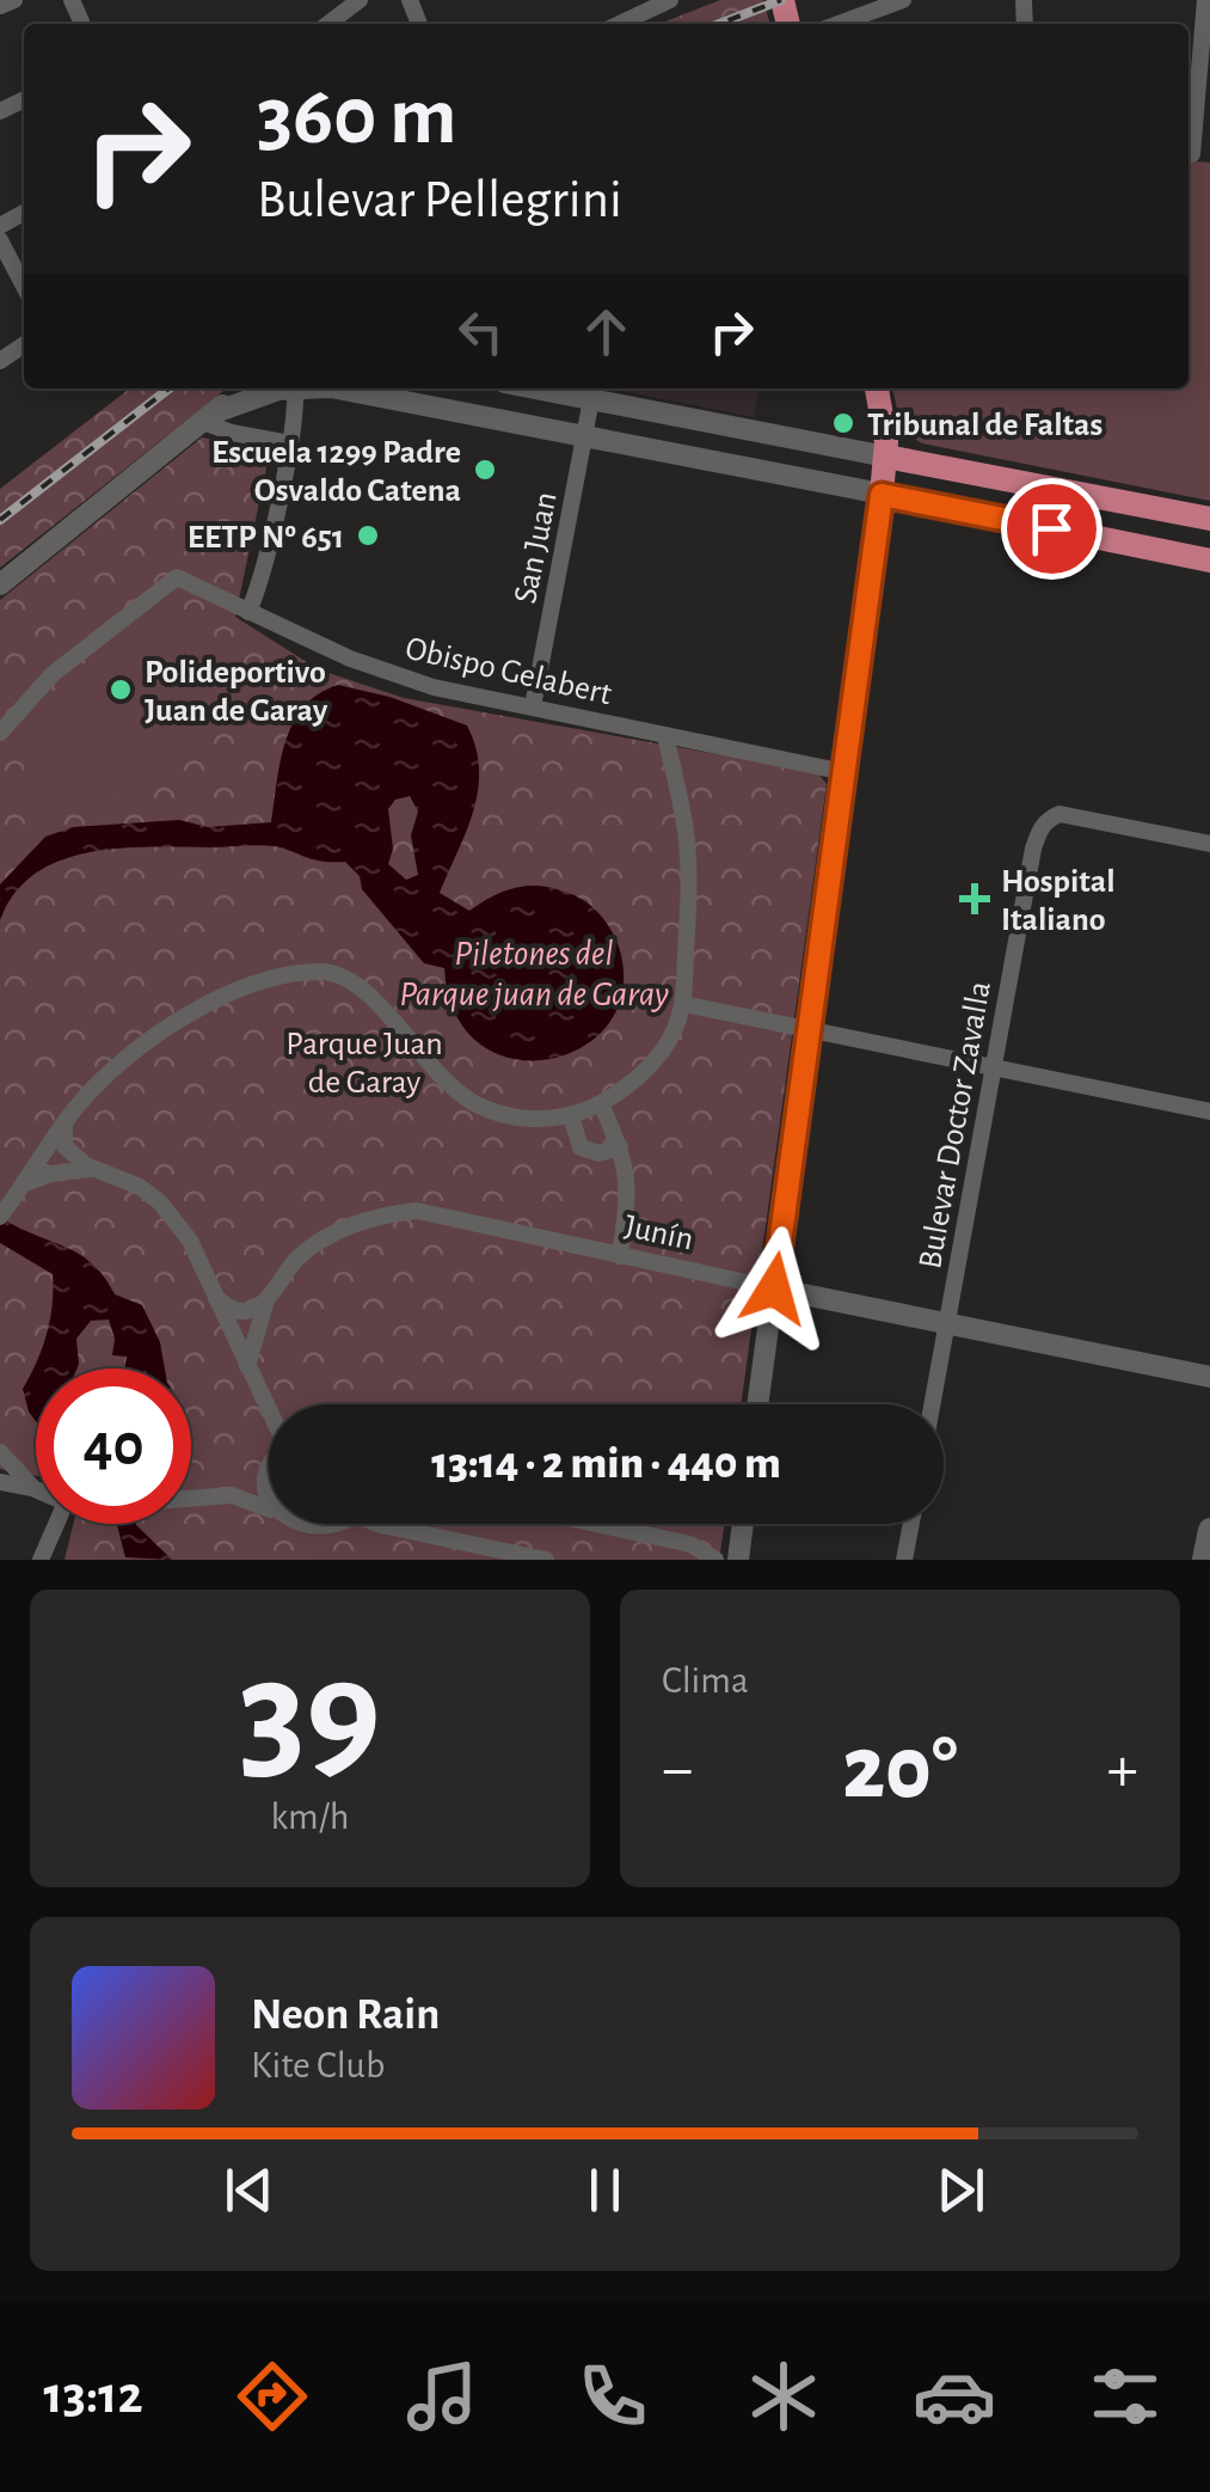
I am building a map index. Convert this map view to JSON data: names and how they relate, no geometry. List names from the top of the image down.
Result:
{
  "streets": {
    "street": [
      "San Juan",
      "Obispo Gelabert",
      "Bulevar Doctor Zavalla",
      "Junín"
    ]
  },
  "crossings": [
    ["San Juan", "Obispo Gelabert"],
    ["Bulevar Doctor Zavalla", "Junín"]
  ],
  "water": ["Piletones del Parque juan de Garay"],
  "parks": ["Parque Juan de Garay"],
  "places": {
    "other": [
      "Tribunal de Faltas",
      "Escuela 1299 Padre Osvaldo Catena",
      "EETP Nº 651",
      "Polideportivo Juan de Garay"
    ],
    "health": ["Hospital Italiano"]
  },
  "page": {
    "turn": ["360 m", "Bulevar Pellegrini"],
    "limit": "40",
    "trip": "13:14 · 2 min · 440 m",
    "tile": [
      ["39", "km/h"],
      "Clima"
    ],
    "heat": ["−", "20°", "+"],
    "song": ["Neon Rain", "Kite Club"],
    "tabs": "13:12"
  }
}
